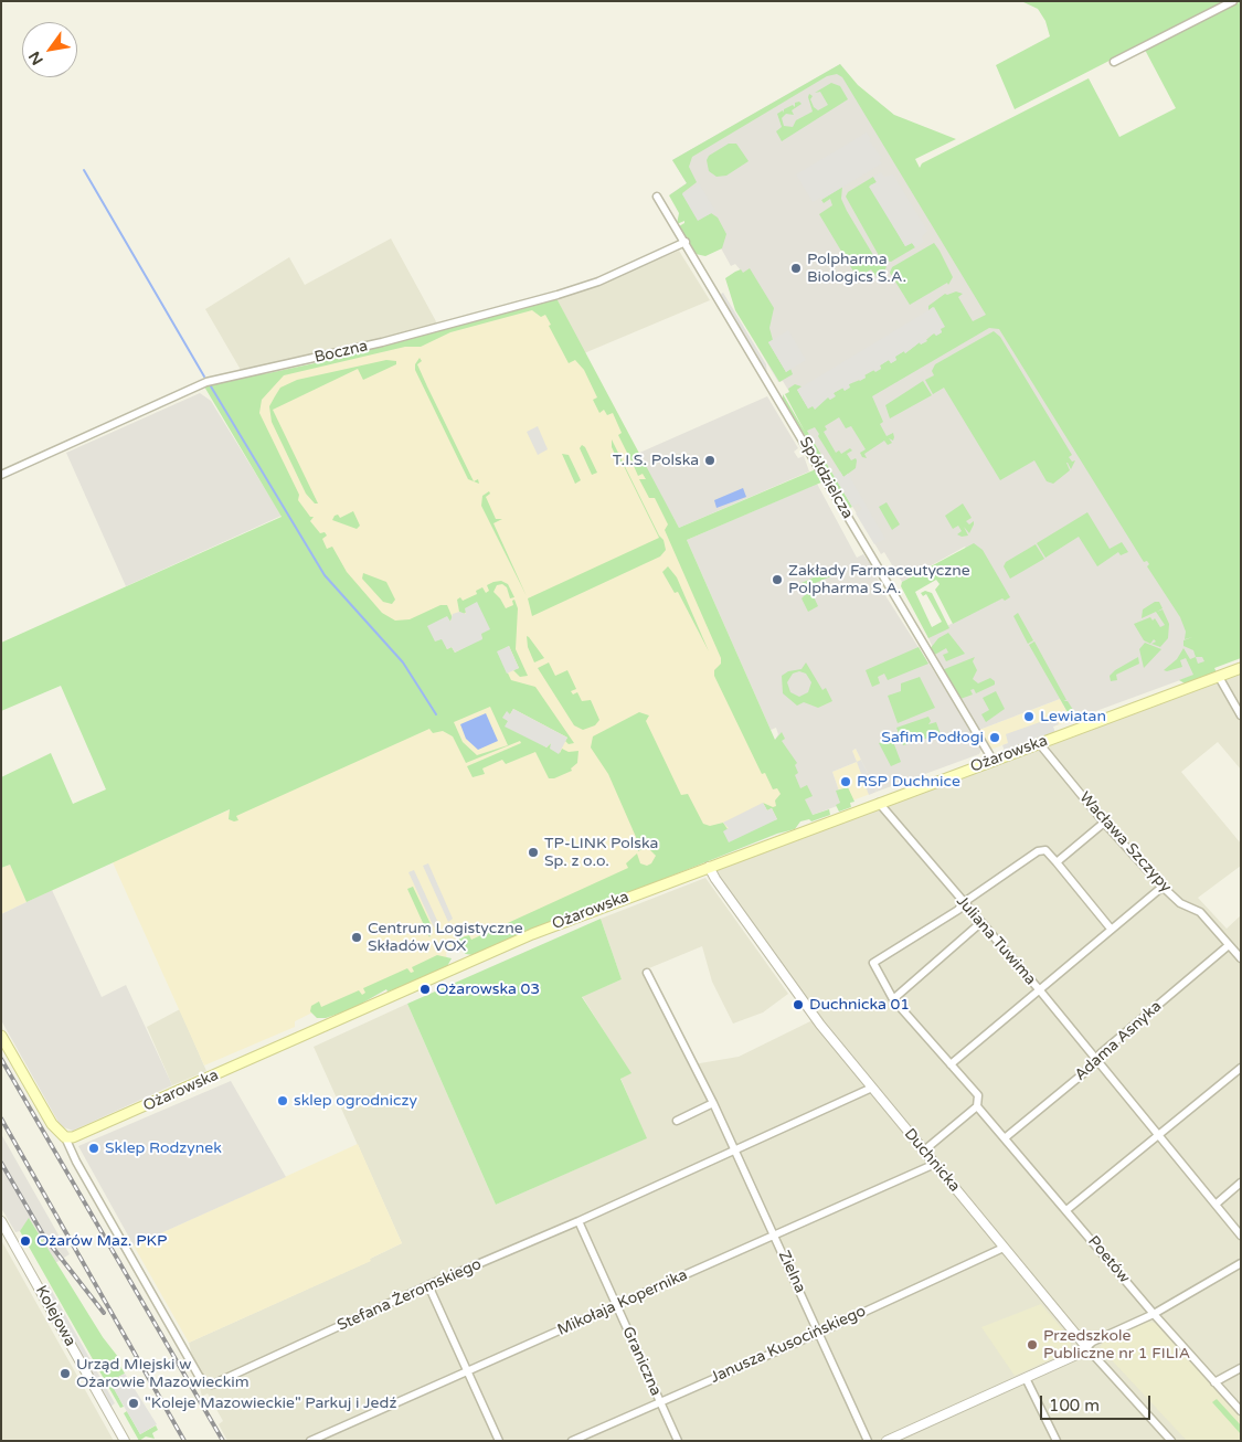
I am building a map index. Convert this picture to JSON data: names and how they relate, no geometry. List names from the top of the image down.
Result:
{
  "streets": {
    "main road": ["Ożarowska"],
    "street": [
      "Boczna",
      "Spółdzielcza",
      "Wacława Szczypy",
      "Juliana Tuwima",
      "Adama Asnyka",
      "Duchnicka",
      "Poetów",
      "Zielna",
      "Stefana Żeromskiego",
      "Mikołaja Kopernika",
      "Kolejowa",
      "Janusza Kusocińskiego",
      "Graniczna"
    ]
  },
  "crossings": [
    ["Boczna", "Spółdzielcza"],
    ["Spółdzielcza", "Ożarowska"],
    ["Ożarowska", "Wacława Szczypy"],
    ["Ożarowska", "Juliana Tuwima"],
    ["Ożarowska", "Duchnicka"],
    ["Ożarowska", "Stefana Żeromskiego"],
    ["Wacława Szczypy", "Adama Asnyka"],
    ["Juliana Tuwima", "Poetów"],
    ["Adama Asnyka", "Poetów"],
    ["Duchnicka", "Stefana Żeromskiego"],
    ["Duchnicka", "Mikołaja Kopernika"],
    ["Duchnicka", "Janusza Kusocińskiego"],
    ["Zielna", "Stefana Żeromskiego"],
    ["Zielna", "Mikołaja Kopernika"],
    ["Zielna", "Janusza Kusocińskiego"],
    ["Stefana Żeromskiego", "Graniczna"],
    ["Mikołaja Kopernika", "Graniczna"],
    ["Janusza Kusocińskiego", "Graniczna"]
  ],
  "places": [
    "Polpharma Biologics S.A.",
    "T.I.S. Polska",
    "Zakłady Farmaceutyczne Polpharma S.A.",
    "Lewiatan",
    "Safim Podłogi",
    "RSP Duchnice",
    "TP-LINK Polska Sp. z o.o.",
    "Centrum Logistyczne Składów VOX",
    "Ożarowska 03",
    "Duchnicka 01",
    "sklep ogrodniczy",
    "Sklep Rodzynek",
    "Ożarów Maz. PKP",
    "Przedszkole Publiczne nr 1 FILIA",
    "Urząd MIejski w Ożarowie Mazowieckim",
    "\"Koleje Mazowieckie\" Parkuj i Jedź"
  ],
  "scale_bar": "100 m",
  "north": "bottom left"
}
